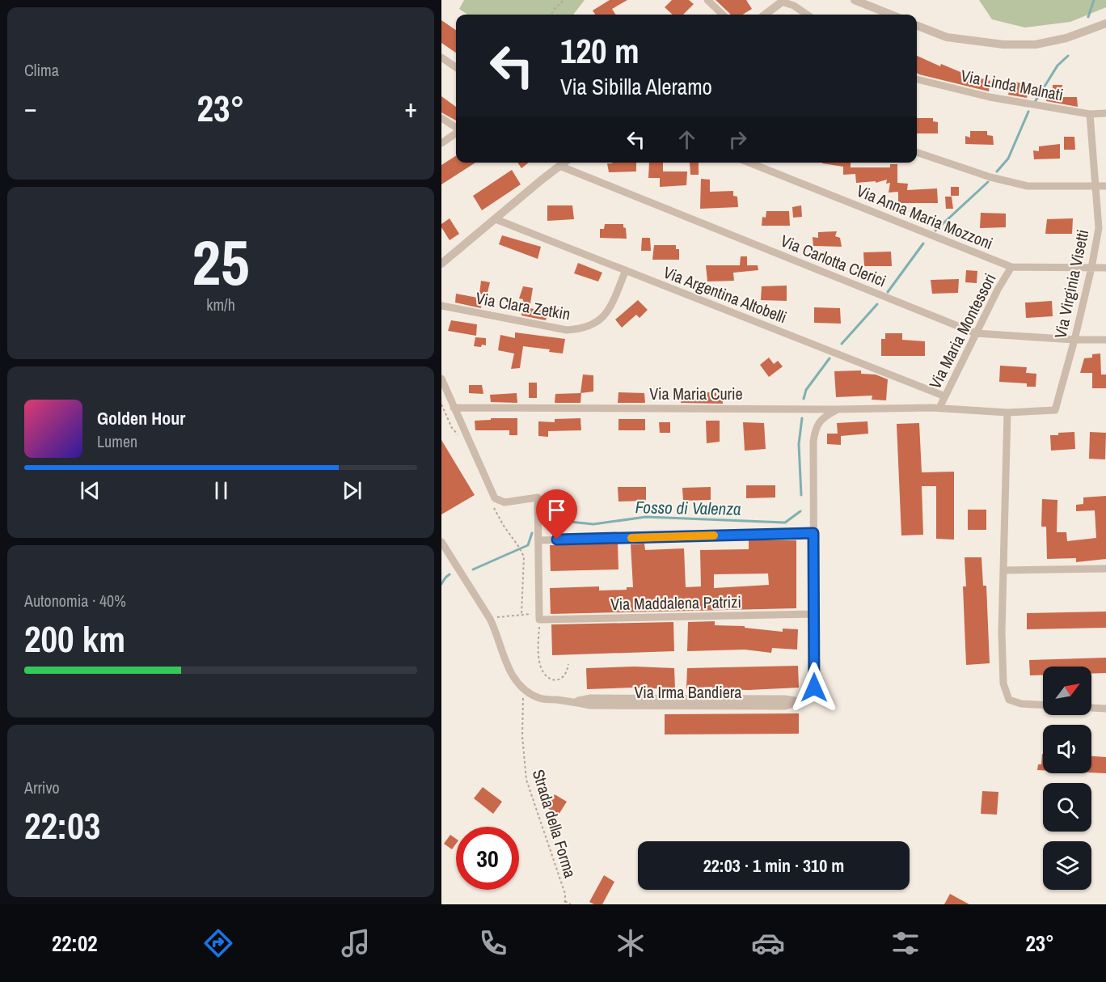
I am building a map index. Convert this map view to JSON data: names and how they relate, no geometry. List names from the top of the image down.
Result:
{
  "streets": {
    "street": [
      "Via Linda Malnati",
      "Via Anna Maria Mozzoni",
      "Via Carlotta Clerici",
      "Via Virginia Visetti",
      "Via Argentina Altobelli",
      "Via Clara Zetkin",
      "Via Maria Montessori",
      "Via Maria Curie",
      "Via Maddalena Patrizi",
      "Via Irma Bandiera"
    ],
    "path": ["Strada della Forma"]
  },
  "crossings": [
    ["Via Linda Malnati", "Via Virginia Visetti"],
    ["Via Anna Maria Mozzoni", "Via Virginia Visetti"],
    ["Via Anna Maria Mozzoni", "Via Maria Montessori"],
    ["Via Carlotta Clerici", "Via Virginia Visetti"],
    ["Via Carlotta Clerici", "Via Maria Montessori"],
    ["Via Virginia Visetti", "Via Maria Montessori"],
    ["Via Virginia Visetti", "Via Maria Curie"],
    ["Via Argentina Altobelli", "Via Clara Zetkin"],
    ["Via Argentina Altobelli", "Via Maria Montessori"],
    ["Via Maria Montessori", "Via Maria Curie"],
    ["Via Maria Curie", "Via Irma Bandiera"],
    ["Via Maddalena Patrizi", "Via Irma Bandiera"],
    ["Via Irma Bandiera", "Strada della Forma"]
  ],
  "water": ["Fosso di Valenza"],
  "north": "top right",
  "page": {
    "tile": [
      "Clima",
      ["25", "km/h"],
      ["Autonomia · 40%", "200 km"],
      ["Arrivo", "22:03"]
    ],
    "turn": ["120 m", "Via Sibilla Aleramo"],
    "heat": ["−", "23°", "+"],
    "song": ["Golden Hour", "Lumen"],
    "limit": "30",
    "trip": "22:03 · 1 min · 310 m",
    "tabs": ["22:02", "23°"]
  }
}
